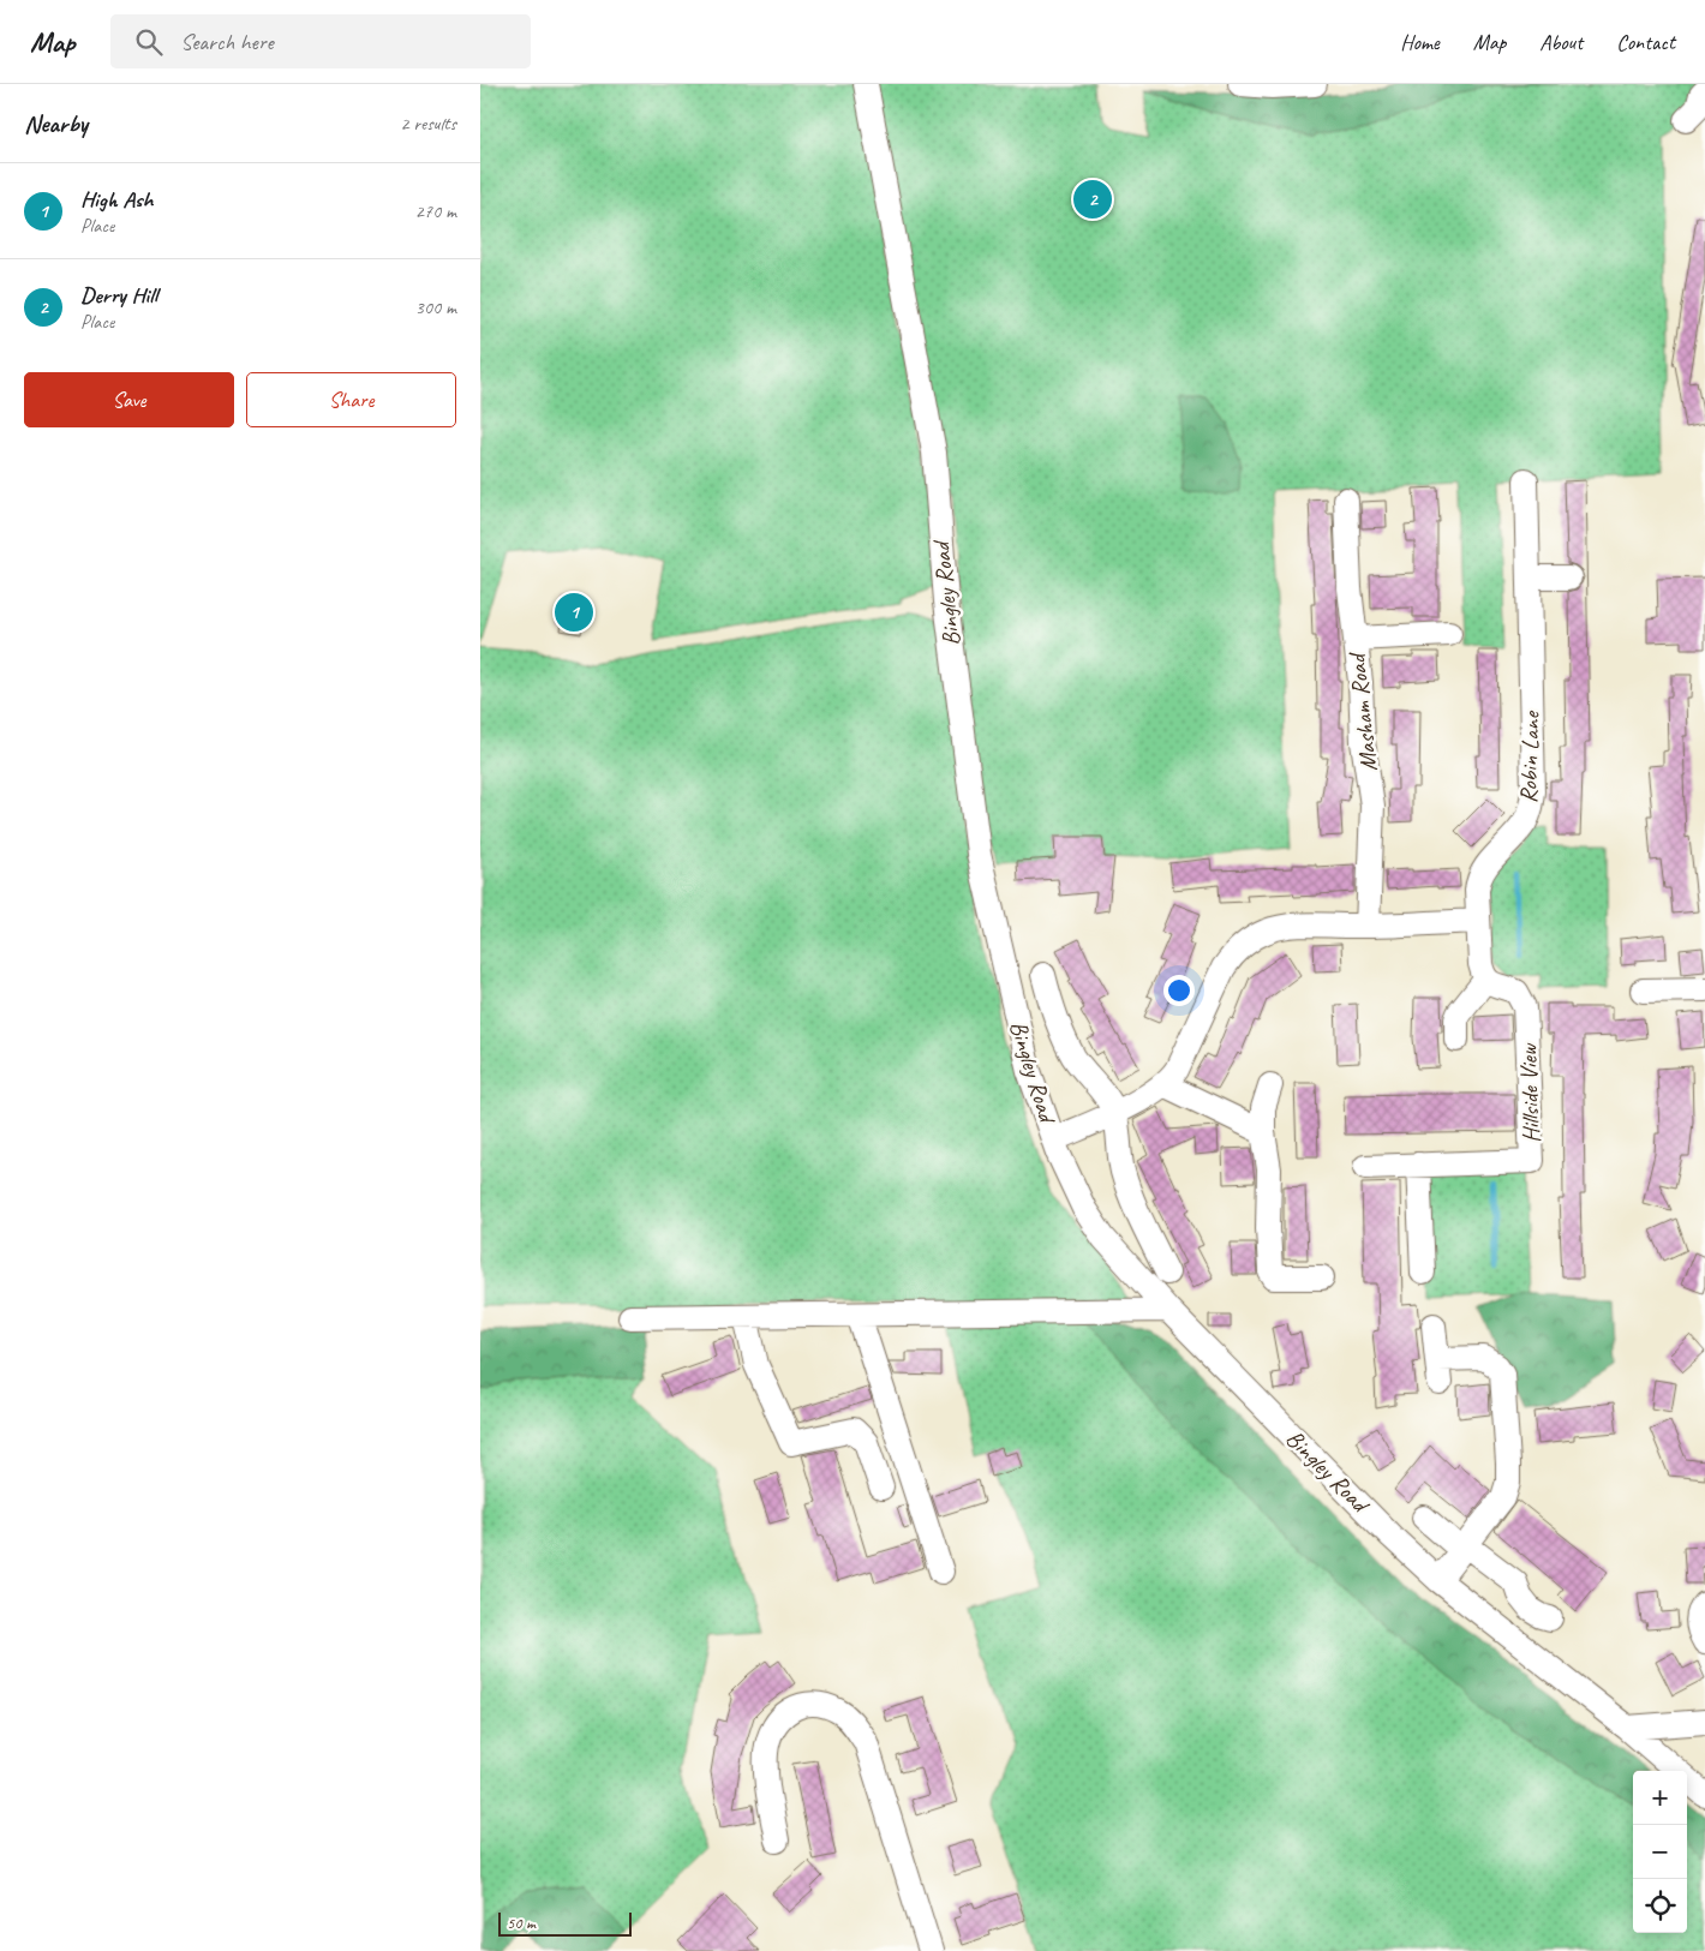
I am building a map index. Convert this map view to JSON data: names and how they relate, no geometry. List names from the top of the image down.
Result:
{
  "streets": {
    "street": [
      "Bingley Road",
      "Masham Road",
      "Robin Lane",
      "Hillside View"
    ]
  },
  "scale_bar": "50 m",
  "page": {
    "header": "Map",
    "search": "Search here",
    "nav": [
      "Home",
      "Map",
      "About",
      "Contact"
    ],
    "heading": ["Nearby", "2 results"],
    "list": [
      {
        "mark": "1",
        "name": "High Ash",
        "note": "Place",
        "value": "270 m"
      },
      {
        "mark": "2",
        "name": "Derry Hill",
        "note": "Place",
        "value": "300 m"
      }
    ],
    "pins": ["2", "1"],
    "buttons": ["Save", "Share"],
    "map_buttons": ["+", "−"],
    "scale": "50 m"
  }
}
